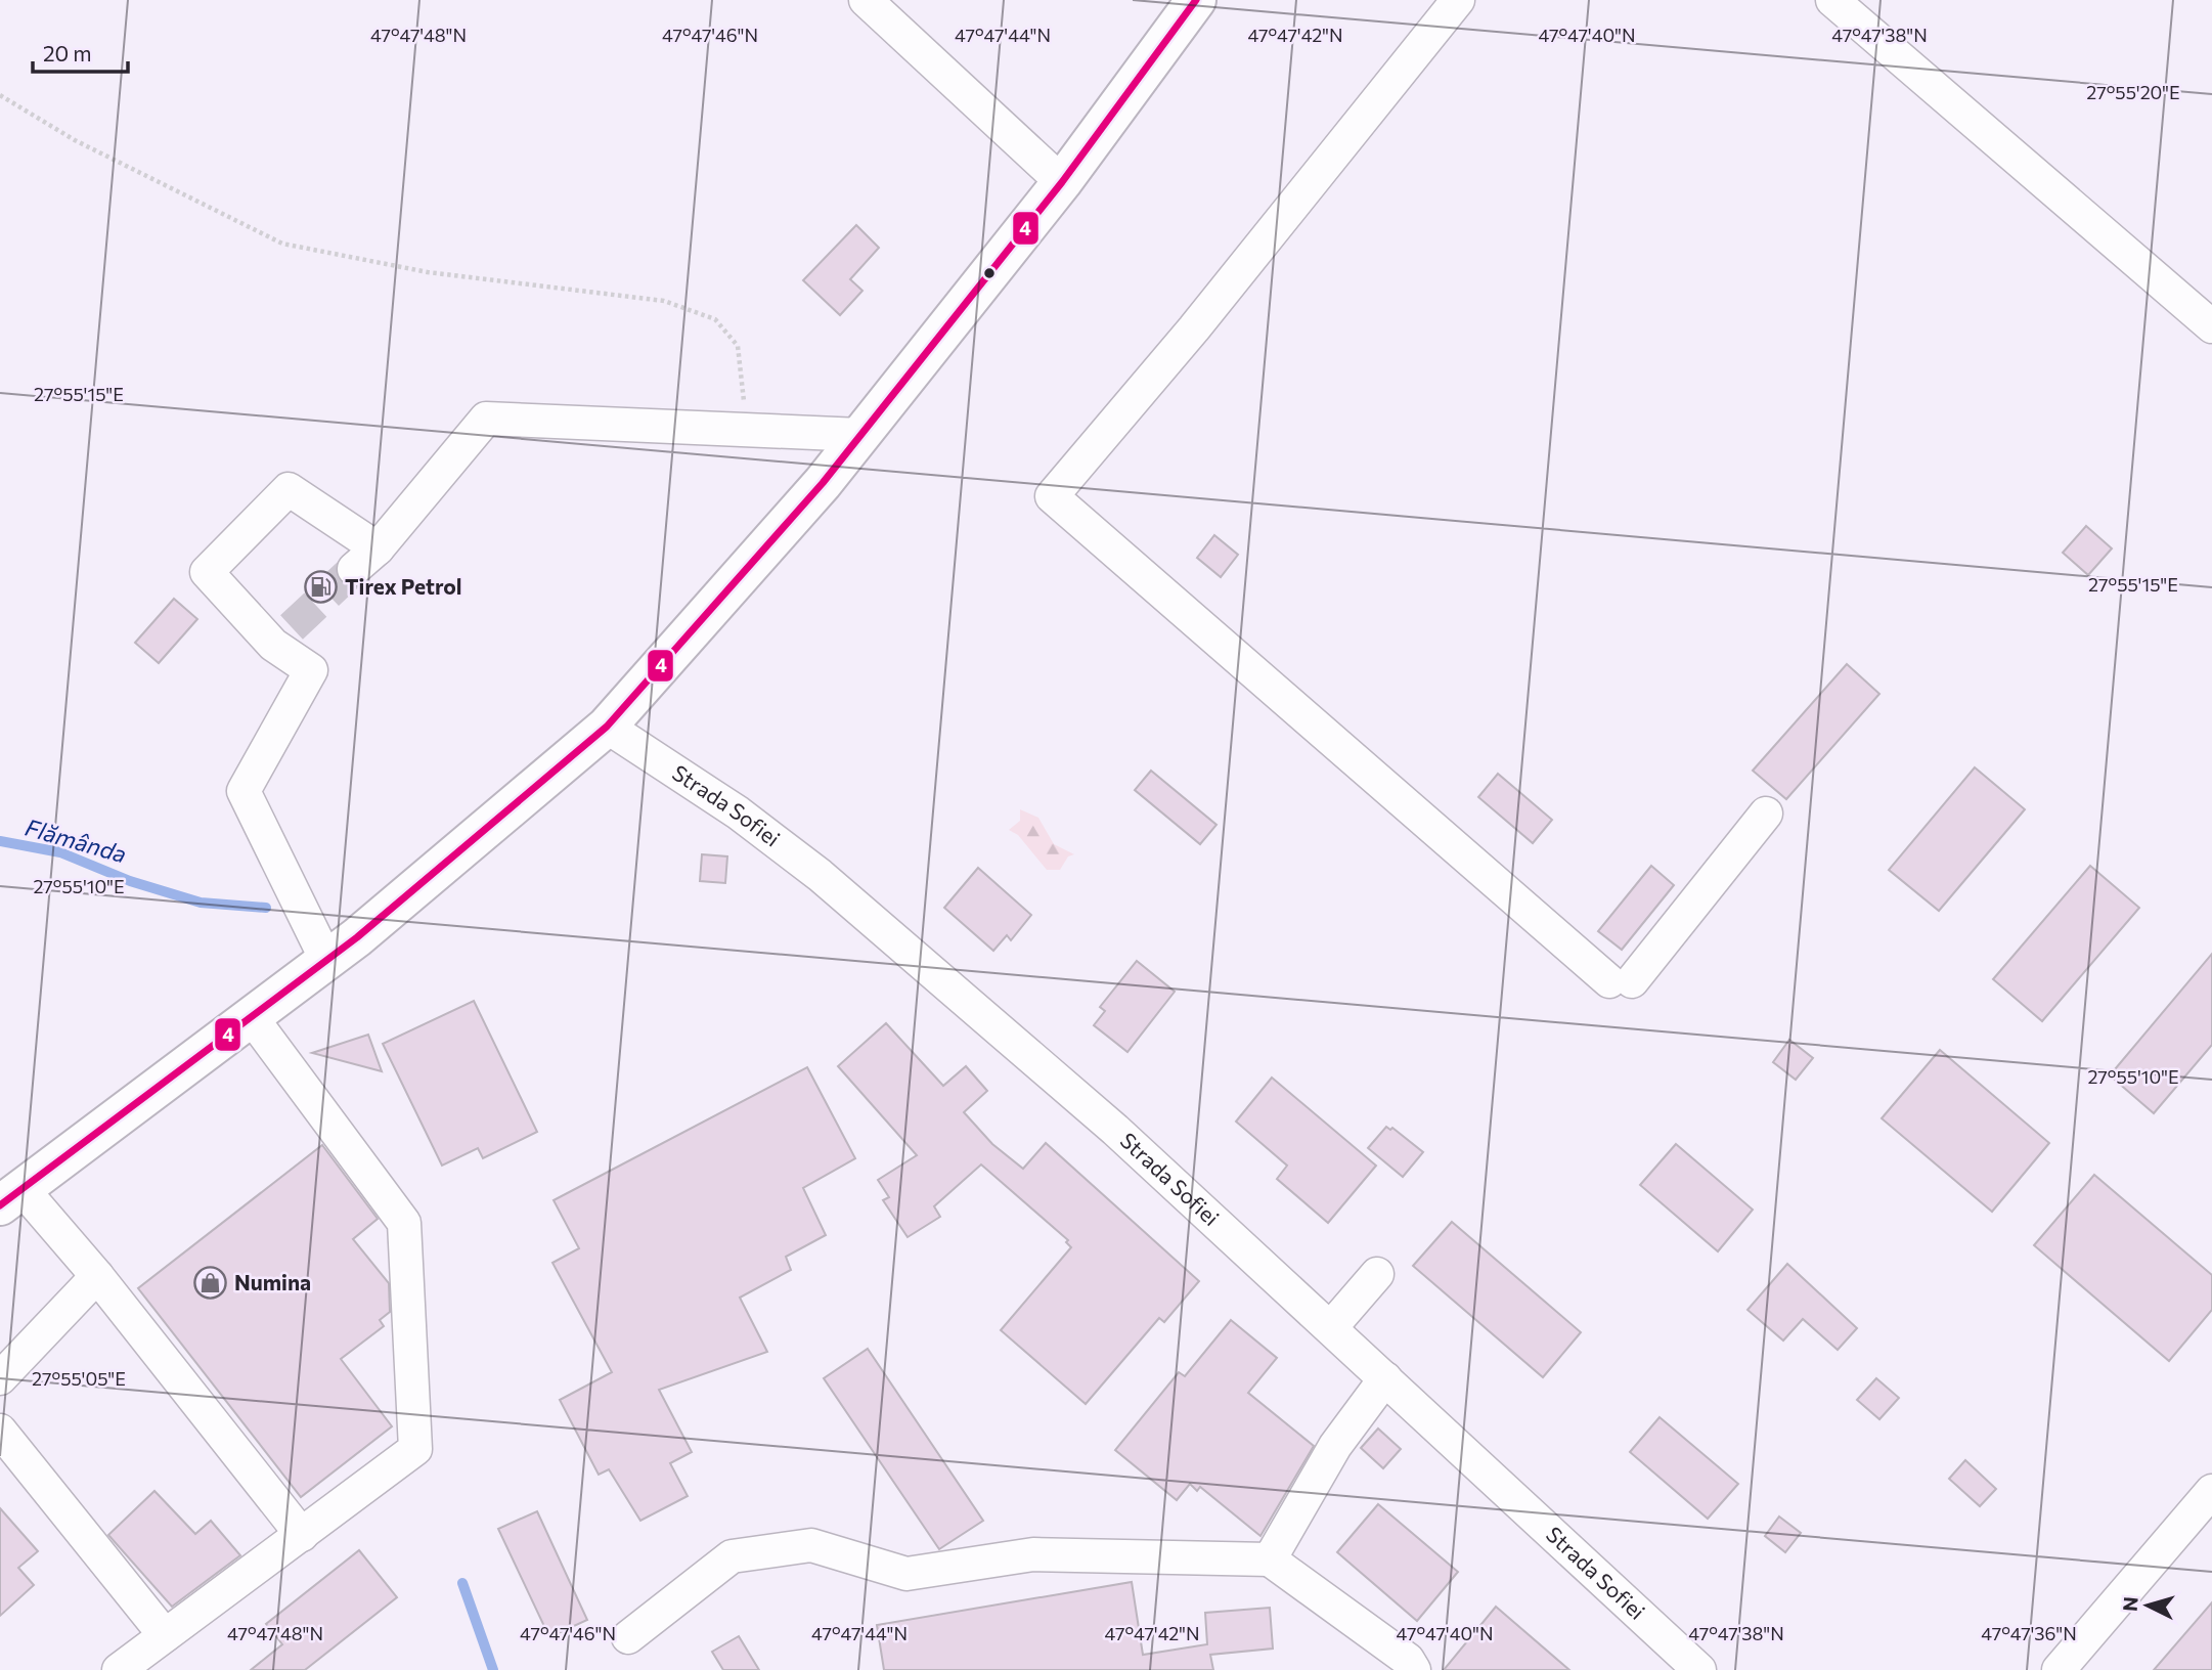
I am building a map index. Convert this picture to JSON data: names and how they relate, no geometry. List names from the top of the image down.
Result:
{
  "streets": {
    "street": ["Strada Sofiei"]
  },
  "water": ["Flămânda"],
  "places": {
    "fuel station": ["Tirex Petrol"],
    "shop": ["Numina"]
  },
  "lines": ["transit line 4"],
  "scale_bar": "20 m",
  "north": "left",
  "coordinates": [
    "47°47'48\"N",
    "47°47'46\"N",
    "47°47'44\"N",
    "47°47'42\"N",
    "47°47'40\"N",
    "47°47'38\"N",
    "27°55'20\"E",
    "27°55'15\"E",
    "27°55'10\"E",
    "27°55'05\"E",
    "47°47'36\"N"
  ]
}
